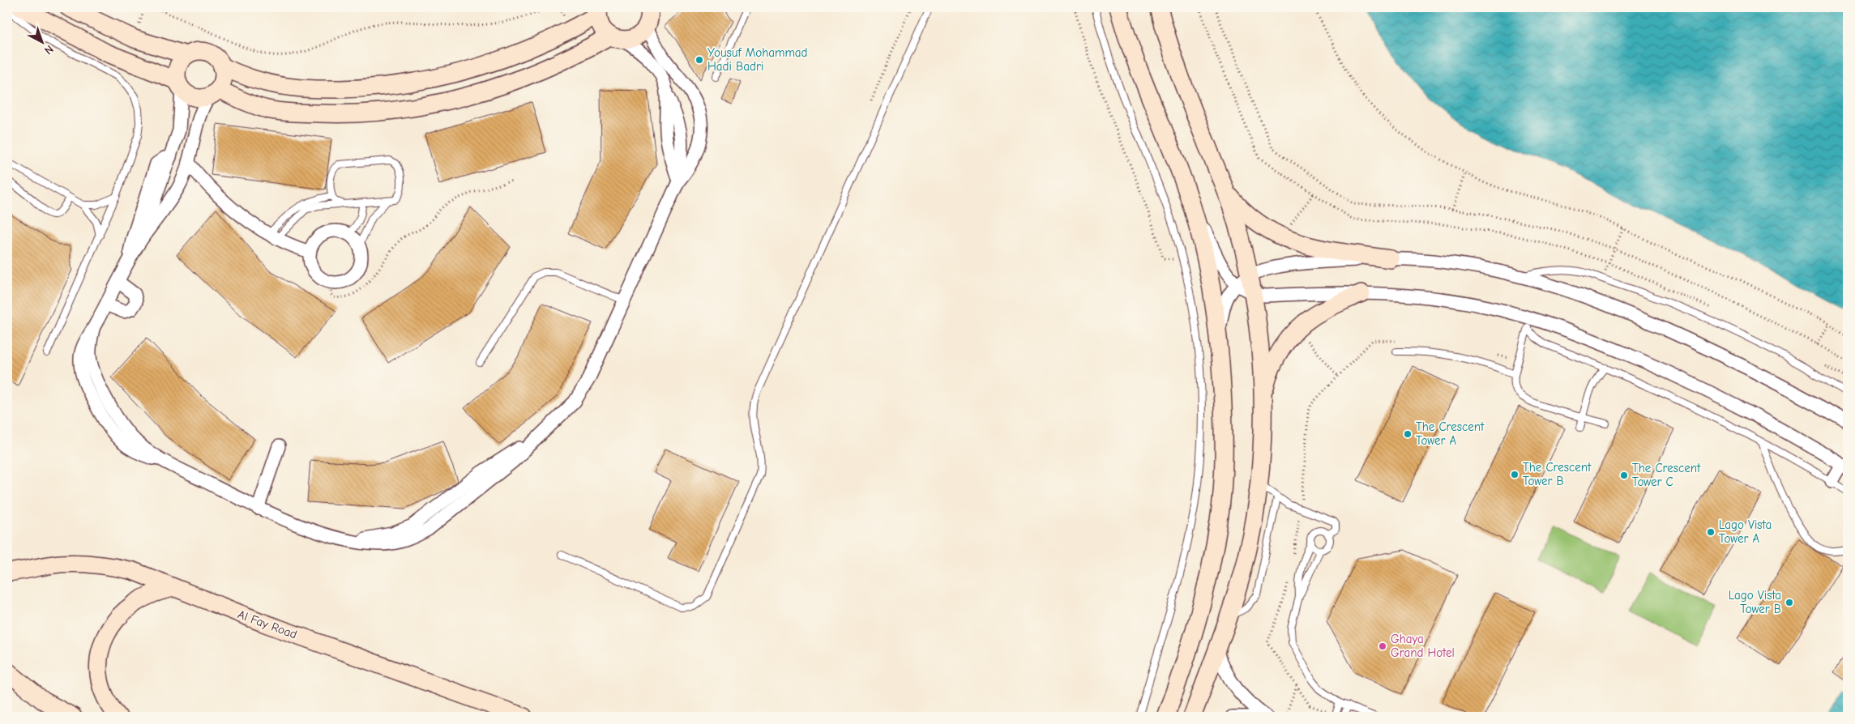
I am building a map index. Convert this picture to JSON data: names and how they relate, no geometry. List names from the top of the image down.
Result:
{
  "streets": {
    "street": ["Al Fay Road"]
  },
  "places": [
    "Yousuf Mohammad Hadi Badri",
    "The Crescent Tower A",
    "The Crescent Tower B",
    "The Crescent Tower C",
    "Lago Vista Tower A",
    "Lago Vista Tower B",
    "Ghaya Grand Hotel"
  ],
  "north": "bottom right"
}
